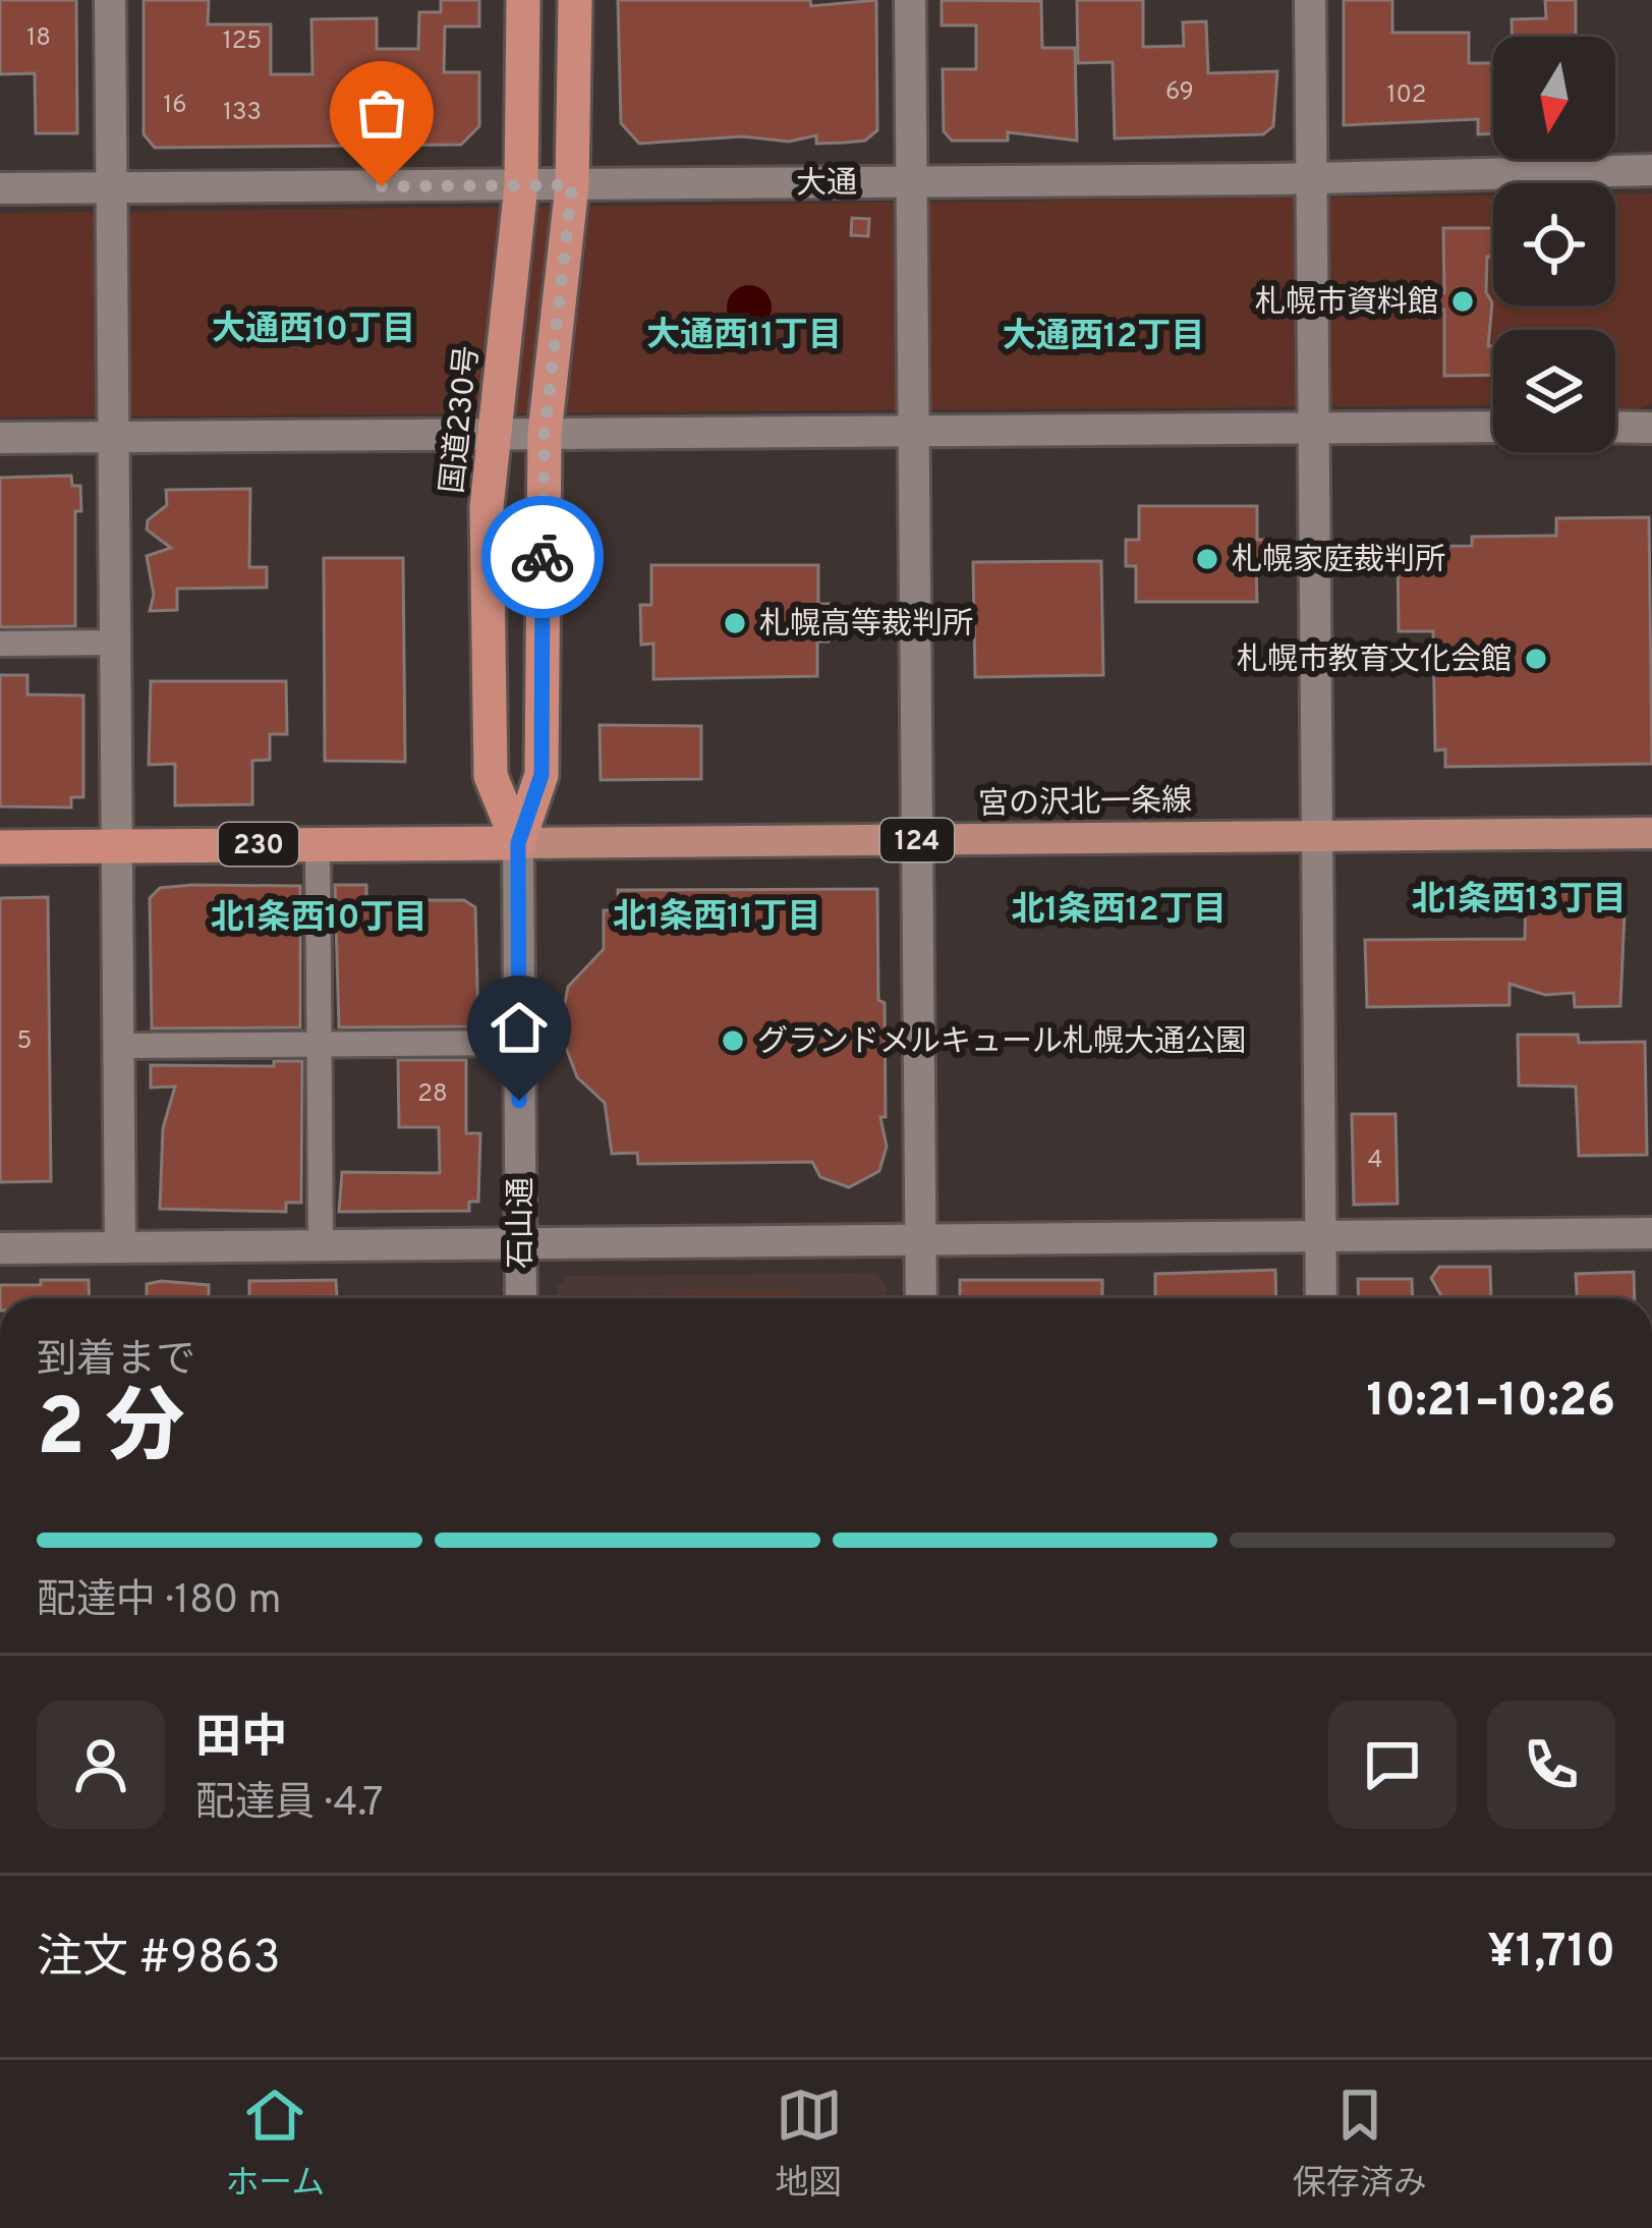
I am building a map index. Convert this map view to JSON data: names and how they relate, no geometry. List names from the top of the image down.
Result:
{
  "streets": {
    "highway": ["国道230号", "230"],
    "main road": ["宮の沢北一条線", "124"],
    "street": ["大通", "石山通"]
  },
  "crossings": [
    ["大通", "国道230号"],
    ["国道230号", "宮の沢北一条線"],
    ["国道230号", "230"],
    ["国道230号", "石山通"],
    ["宮の沢北一条線", "230"],
    ["宮の沢北一条線", "石山通"],
    ["230", "石山通"]
  ],
  "districts": [
    "大通西10丁目",
    "大通西11丁目",
    "大通西12丁目",
    "北1条西13丁目",
    "北1条西12丁目",
    "北1条西11丁目",
    "北1条西10丁目"
  ],
  "places": [
    "札幌市資料館",
    "札幌家庭裁判所",
    "札幌高等裁判所",
    "札幌市教育文化会館",
    "グランドメルキュール札幌大通公園"
  ],
  "house_numbers": [
    "18",
    "125",
    "69",
    "102",
    "16",
    "133",
    "5",
    "28",
    "4"
  ],
  "north": "bottom",
  "page": {
    "heading": ["2 分", "到着まで", "10:21–10:26"],
    "panel": [
      "田中",
      "配達員 · 4.7",
      "注文 #9863",
      "¥1,710"
    ],
    "bar": "配達中 · 180 m",
    "tabs": ["ホーム", "地図", "保存済み"]
  }
}
